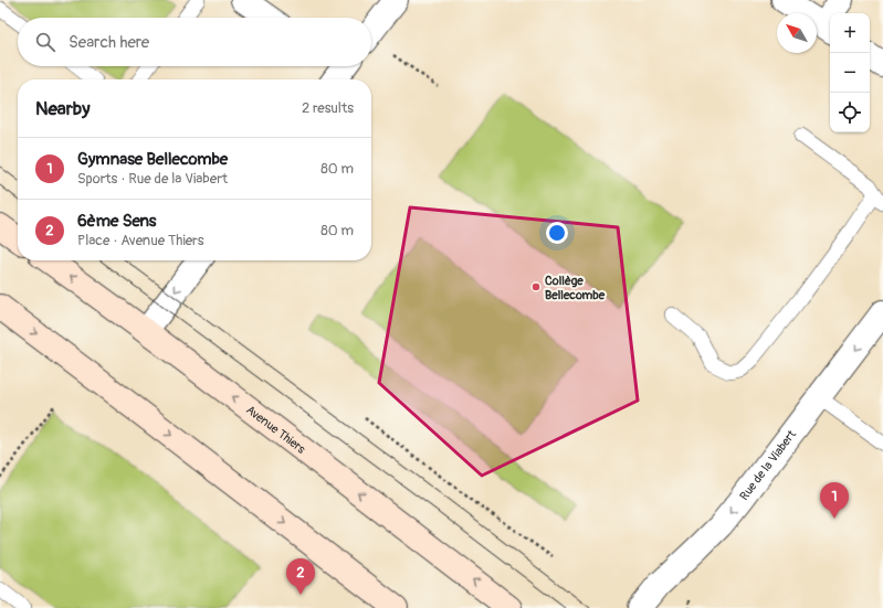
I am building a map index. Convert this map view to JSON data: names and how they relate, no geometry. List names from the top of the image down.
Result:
{
  "streets": {
    "main road": ["Avenue Thiers"],
    "street": ["Rue de la Viabert"]
  },
  "one_way": ["Rue de la Viabert"],
  "places": ["Collège Bellecombe"],
  "north": "top left",
  "page": {
    "map_buttons": ["+", "−"],
    "search": "Search here",
    "heading": ["Nearby", "2 results"],
    "list": [
      {
        "mark": "1",
        "name": "Gymnase Bellecombe",
        "note": "Sports · Rue de la Viabert",
        "value": "80 m"
      },
      {
        "mark": "2",
        "name": "6ème Sens",
        "note": "Place · Avenue Thiers",
        "value": "80 m"
      }
    ],
    "pins": ["1", "2"]
  }
}
